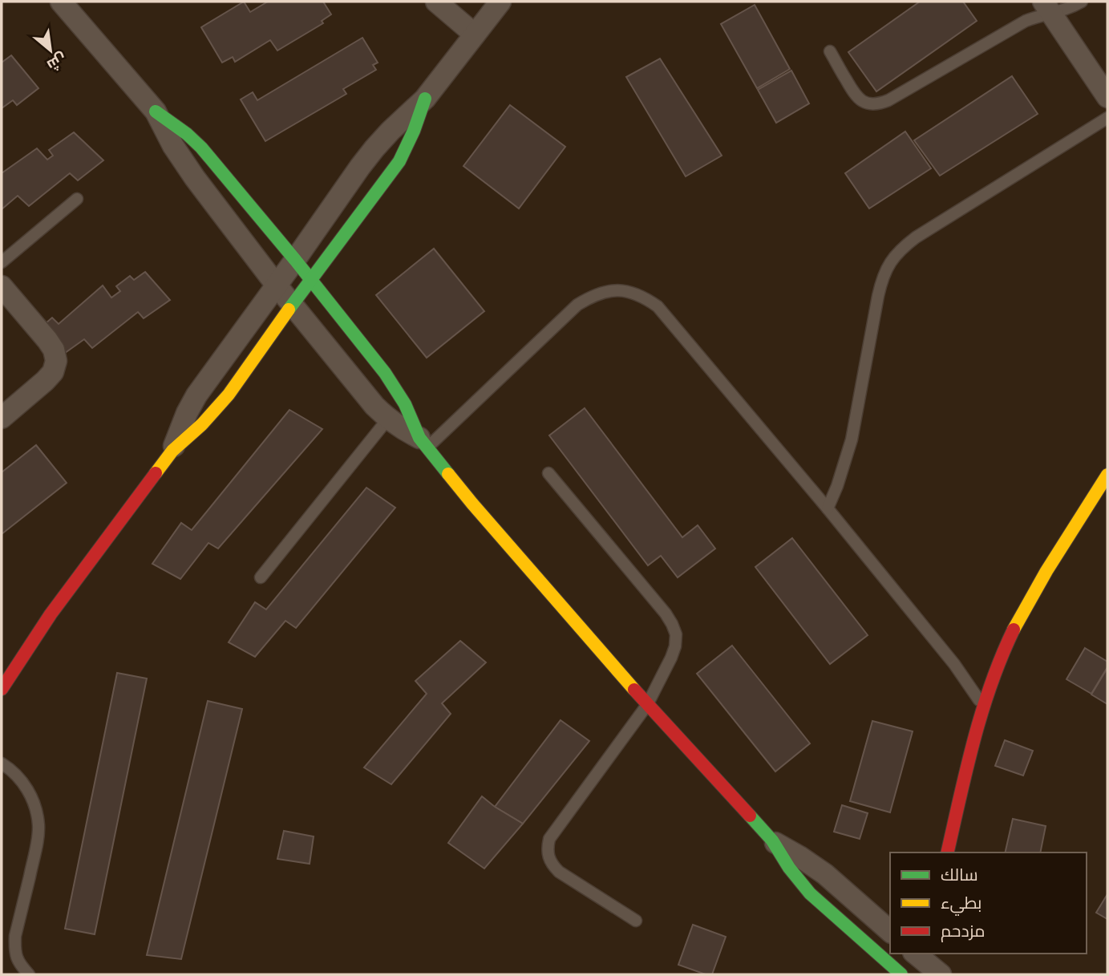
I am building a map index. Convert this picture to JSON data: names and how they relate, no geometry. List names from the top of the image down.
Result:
{
  "legend": ["سالك", "بطيء", "مزدحم"],
  "north": "bottom right"
}
